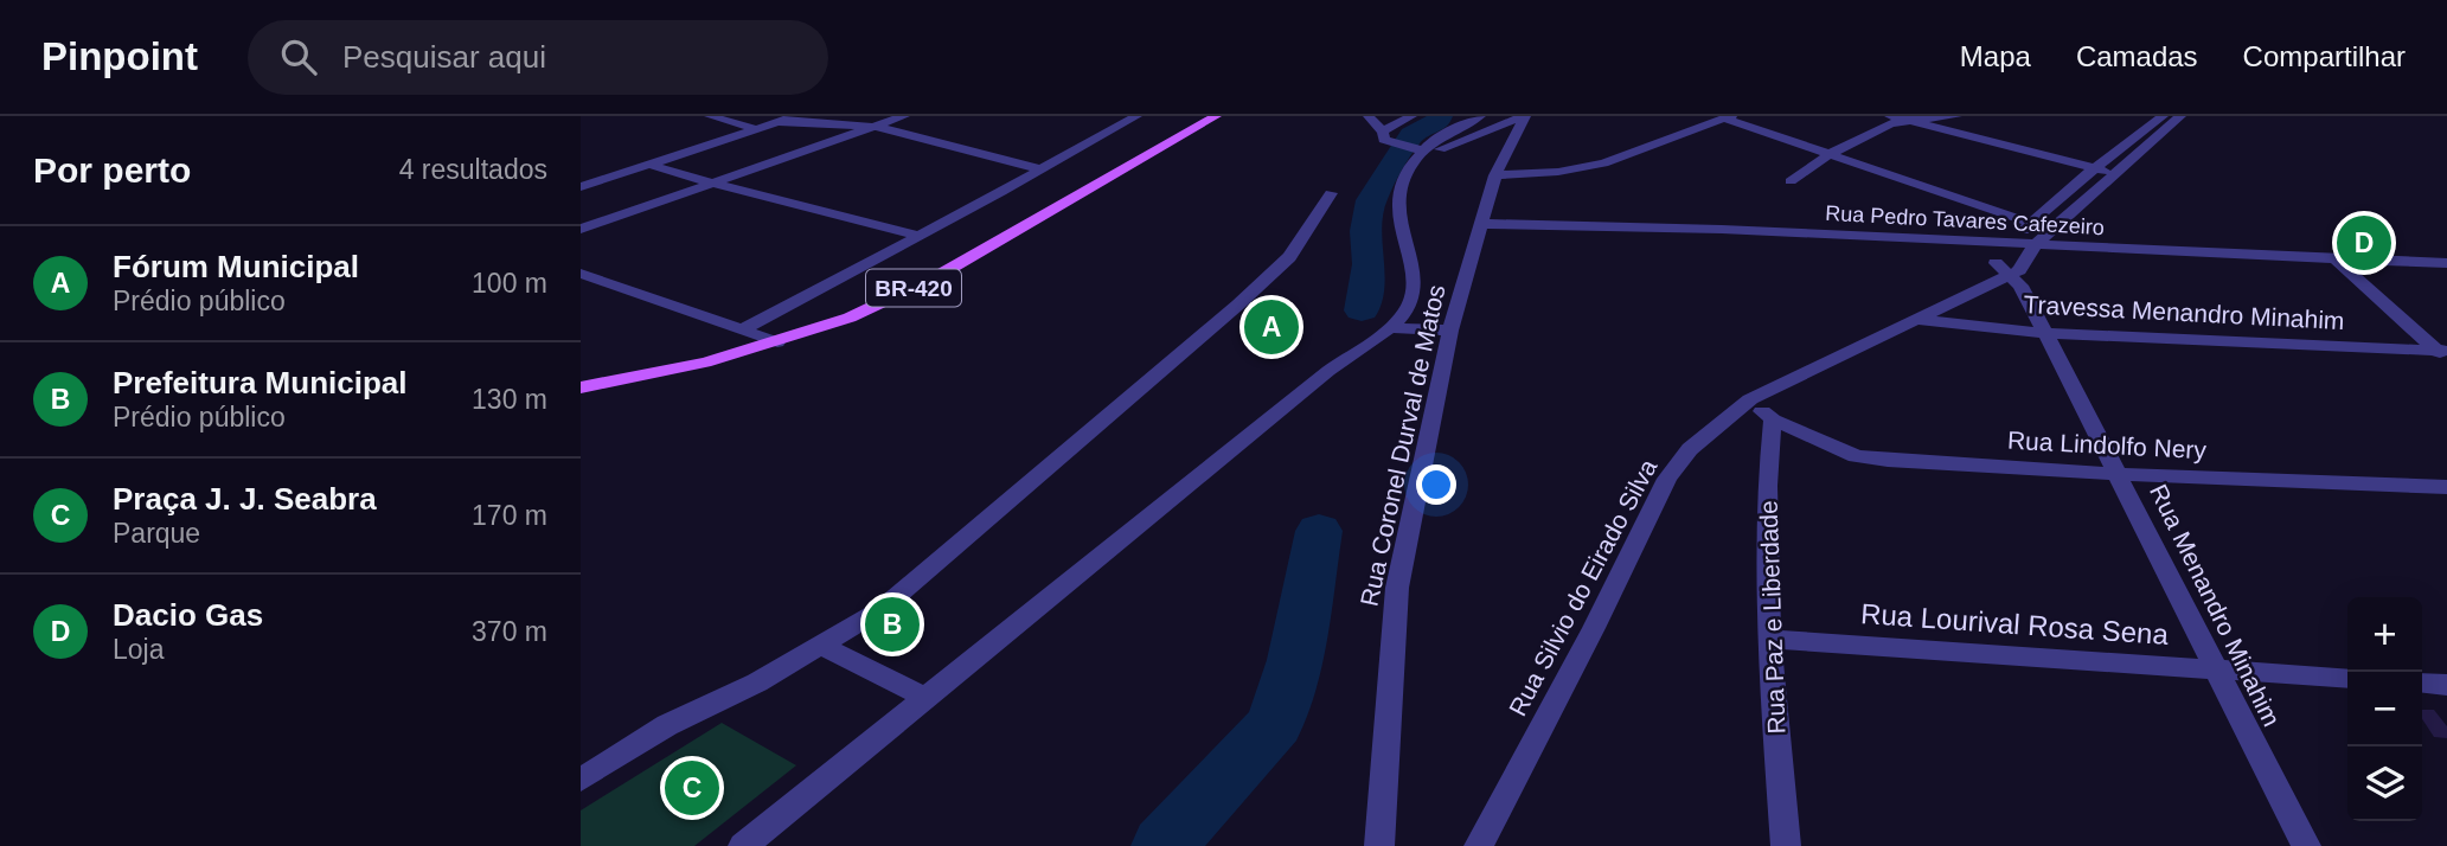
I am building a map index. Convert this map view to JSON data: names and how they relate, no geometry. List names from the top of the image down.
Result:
{
  "streets": {
    "main road": ["BR-420"],
    "street": [
      "Rua Pedro Tavares Cafezeiro",
      "Travessa Menandro Minahim",
      "Rua Coronel Durval de Matos",
      "Rua Lindolfo Nery",
      "Rua Silvio do Eirado Silva",
      "Rua Menandro Minahim",
      "Rua Paz e Liberdade",
      "Rua Lourival Rosa Sena"
    ]
  },
  "crossings": [
    ["Rua Pedro Tavares Cafezeiro", "Rua Coronel Durval de Matos"],
    ["Rua Pedro Tavares Cafezeiro", "Rua Silvio do Eirado Silva"],
    ["Rua Pedro Tavares Cafezeiro", "Rua Menandro Minahim"],
    ["Travessa Menandro Minahim", "Rua Silvio do Eirado Silva"],
    ["Travessa Menandro Minahim", "Rua Menandro Minahim"],
    ["Rua Lindolfo Nery", "Rua Menandro Minahim"],
    ["Rua Lindolfo Nery", "Rua Paz e Liberdade"],
    ["Rua Silvio do Eirado Silva", "Rua Menandro Minahim"],
    ["Rua Menandro Minahim", "Rua Lourival Rosa Sena"],
    ["Rua Paz e Liberdade", "Rua Lourival Rosa Sena"]
  ],
  "page": {
    "header": "Pinpoint",
    "search": "Pesquisar aqui",
    "nav": ["Mapa", "Camadas", "Compartilhar"],
    "heading": ["Por perto", "4 resultados"],
    "pins": [
      "D",
      "A",
      "B",
      "C"
    ],
    "list": [
      {
        "mark": "A",
        "name": "Fórum Municipal",
        "note": "Prédio público",
        "value": "100 m"
      },
      {
        "mark": "B",
        "name": "Prefeitura Municipal",
        "note": "Prédio público",
        "value": "130 m"
      },
      {
        "mark": "C",
        "name": "Praça J. J. Seabra",
        "note": "Parque",
        "value": "170 m"
      },
      {
        "mark": "D",
        "name": "Dacio Gas",
        "note": "Loja",
        "value": "370 m"
      }
    ],
    "map_buttons": ["+", "−"]
  }
}
